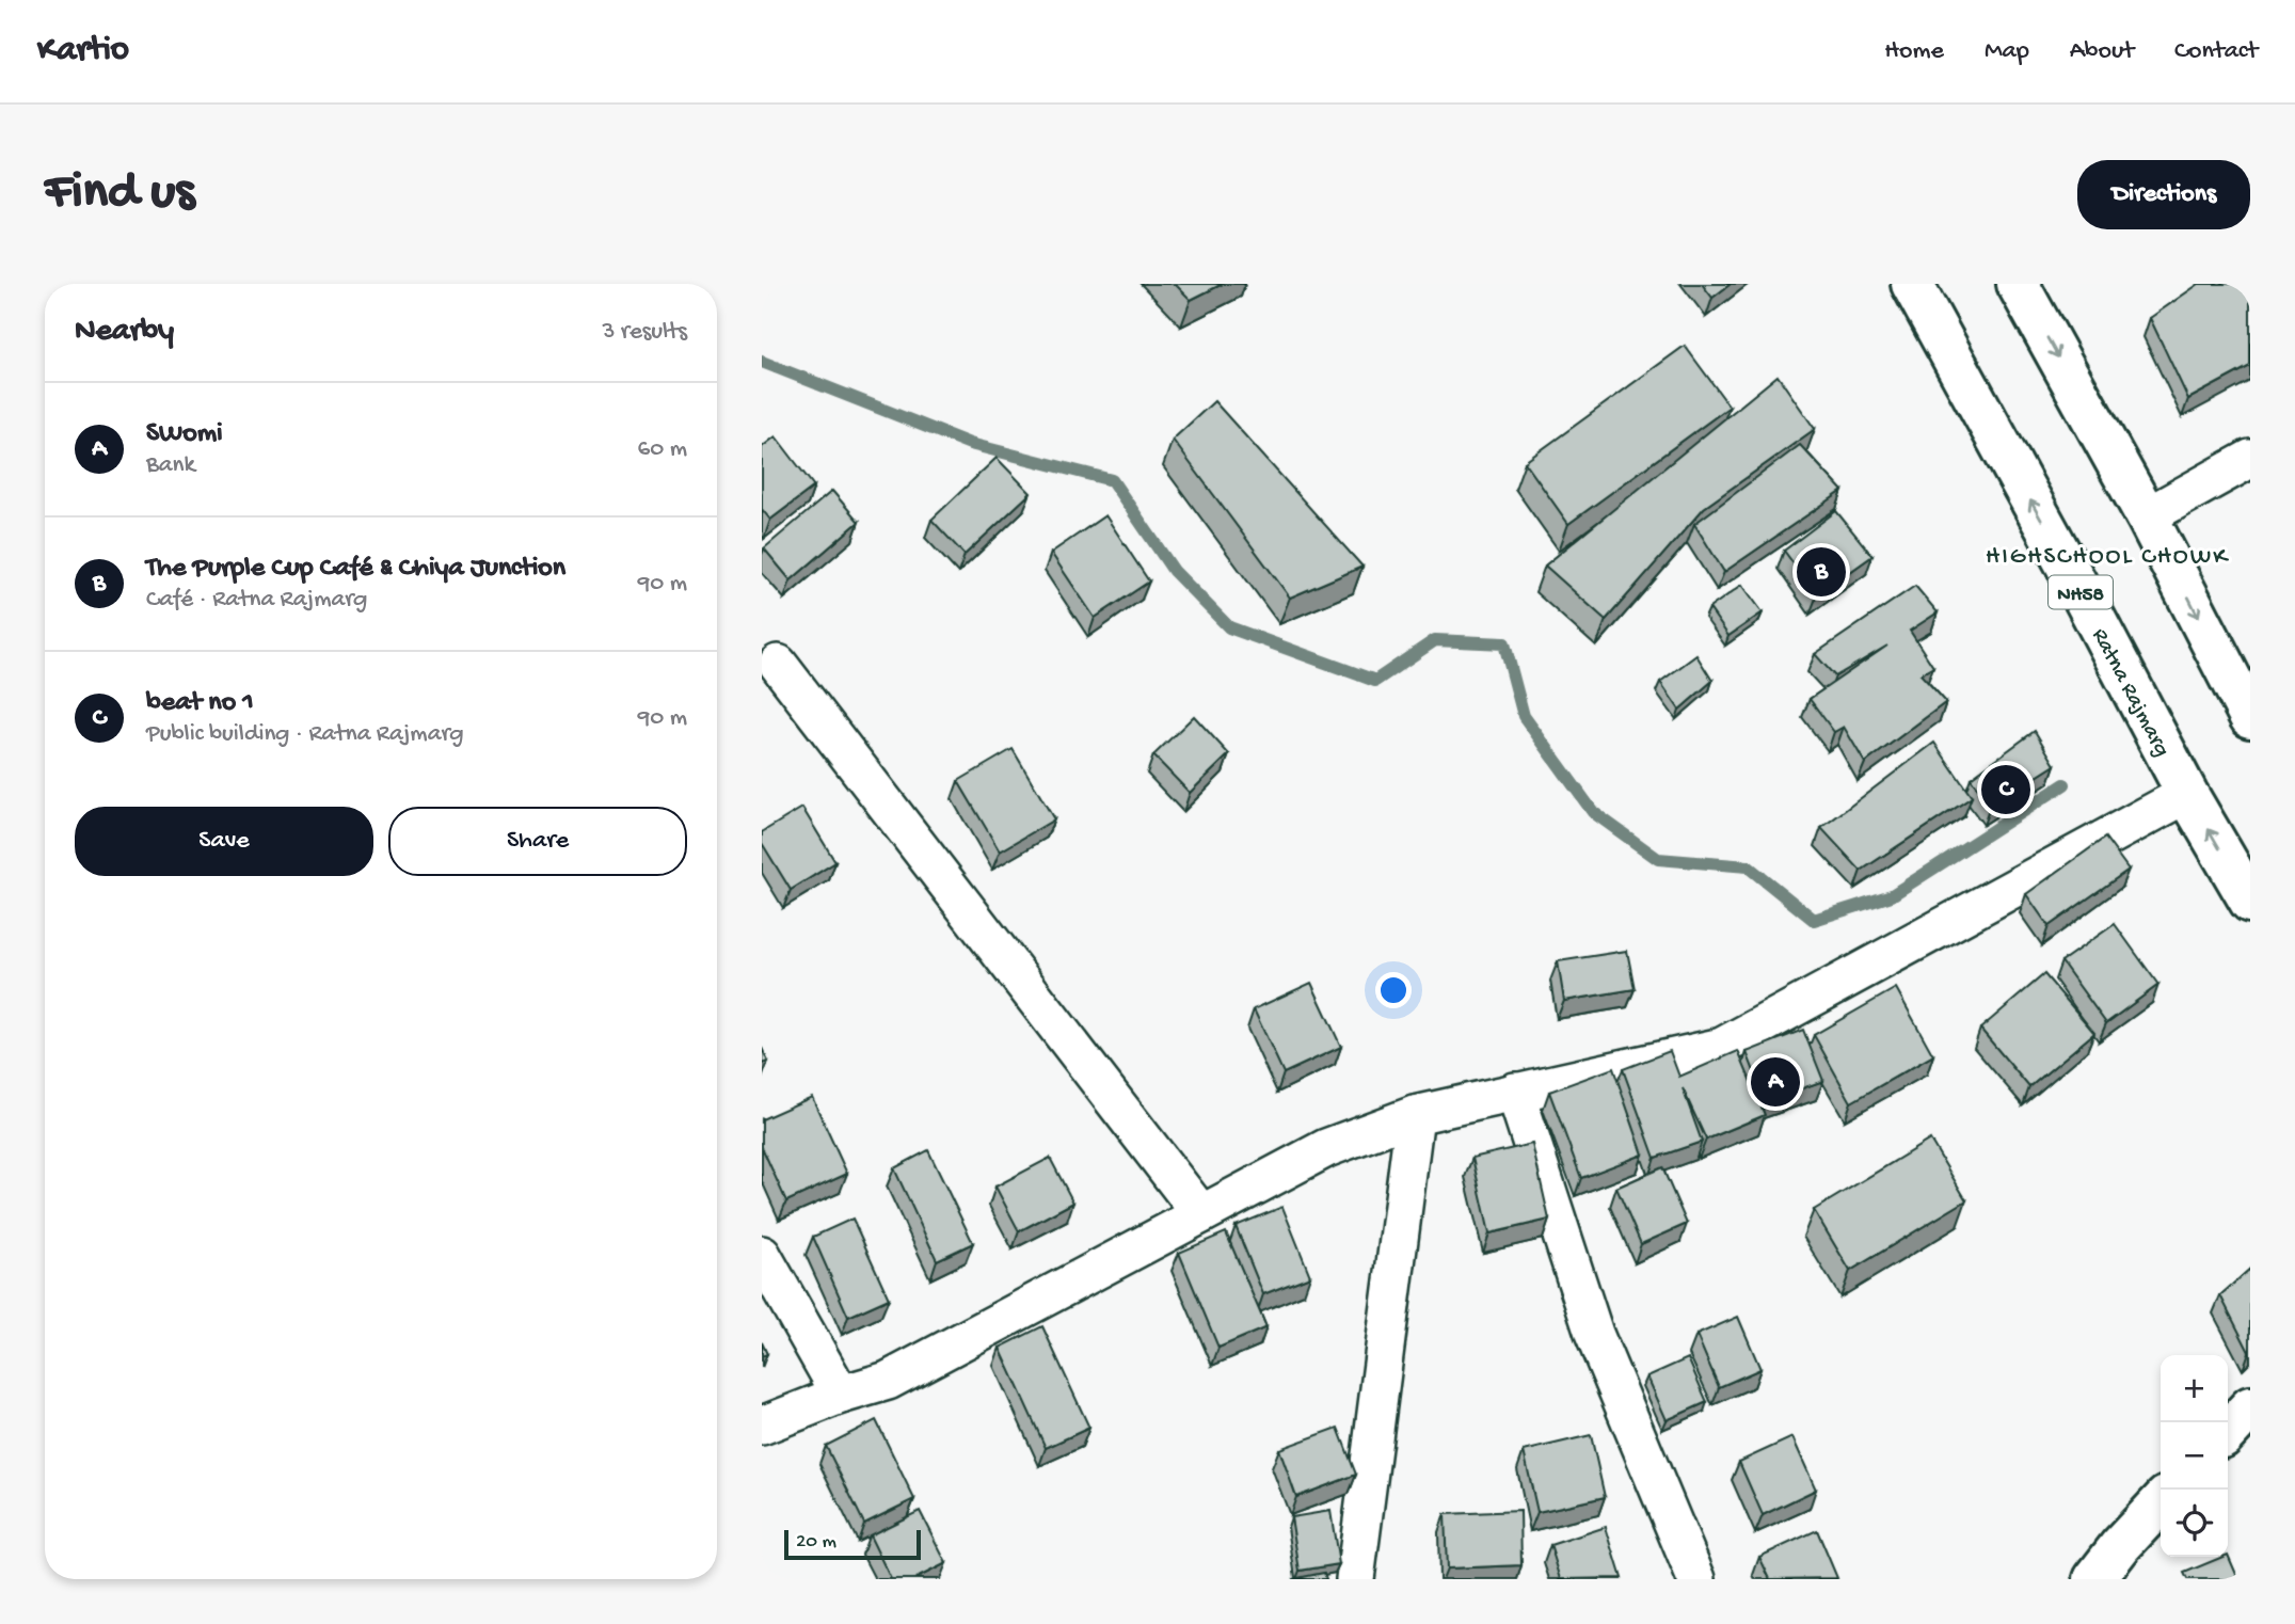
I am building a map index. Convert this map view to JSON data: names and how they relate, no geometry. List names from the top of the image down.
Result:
{
  "streets": {
    "main road": ["NH58", "Ratna Rajmarg"]
  },
  "districts": ["HIGHSCHOOL CHOWK"],
  "scale_bar": "20 m",
  "page": {
    "header": "Kartio",
    "nav": [
      "Home",
      "Map",
      "About",
      "Contact"
    ],
    "buttons": [
      "Directions",
      ["Save", "Share"]
    ],
    "title": "Find us",
    "heading": ["Nearby", "3 results"],
    "list": [
      {
        "mark": "A",
        "name": "SWomi",
        "note": "Bank",
        "value": "60 m"
      },
      {
        "mark": "B",
        "name": "The Purple Cup Café & Chiya Junction",
        "note": "Café · Ratna Rajmarg",
        "value": "90 m"
      },
      {
        "mark": "C",
        "name": "beat no 1",
        "note": "Public building · Ratna Rajmarg",
        "value": "90 m"
      }
    ],
    "pins": ["B", "C", "A"],
    "map_buttons": ["+", "−"],
    "scale": "20 m"
  }
}
